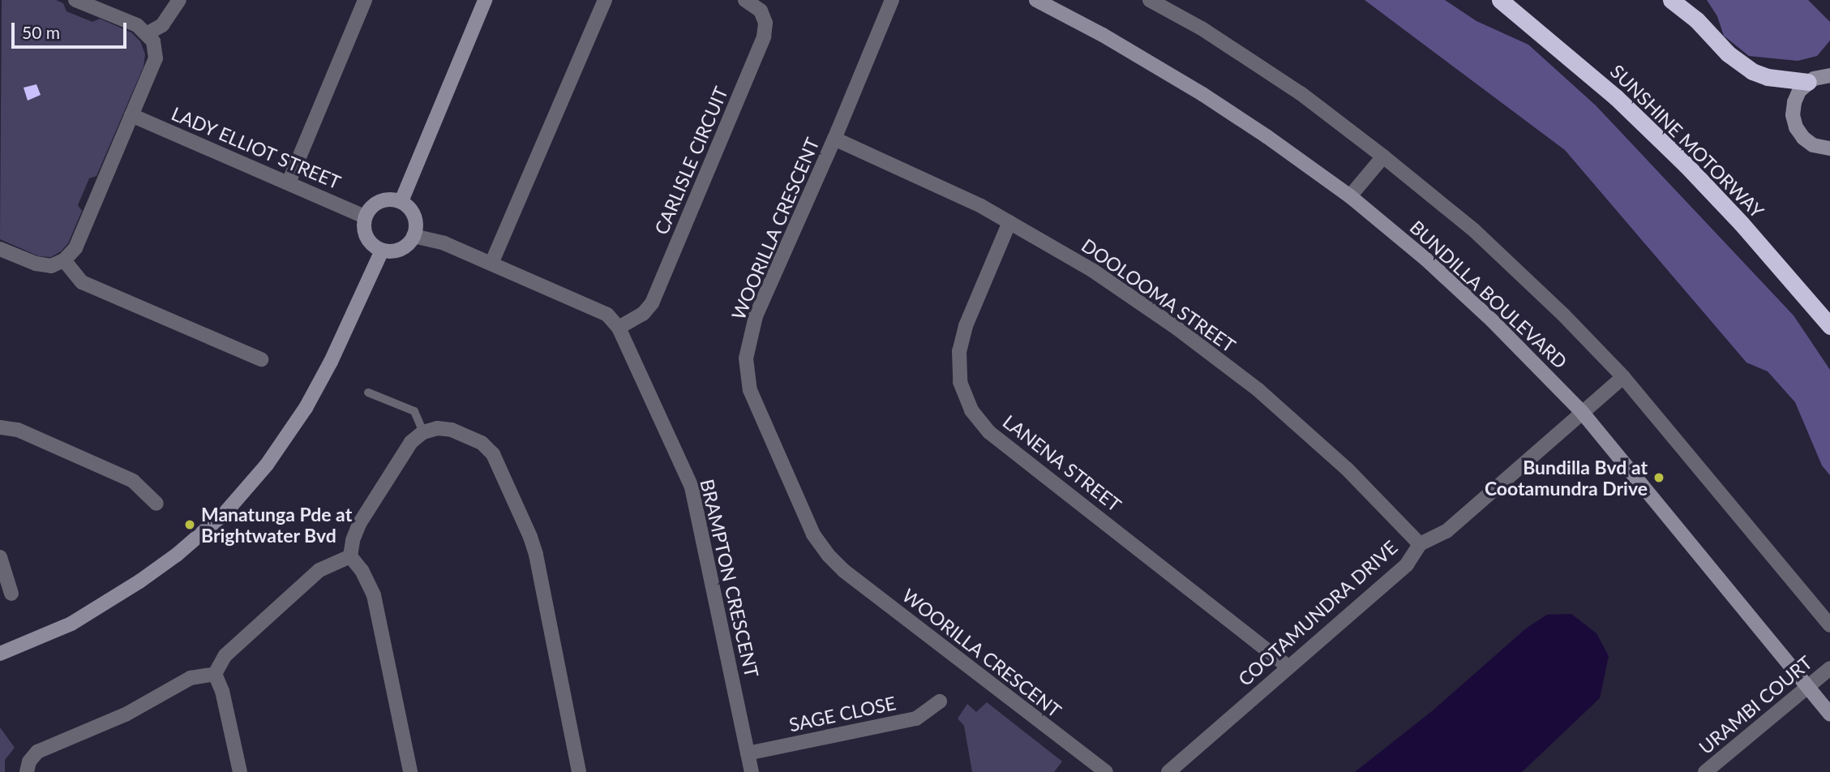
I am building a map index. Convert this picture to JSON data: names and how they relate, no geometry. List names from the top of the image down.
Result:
{
  "streets": {
    "highway": ["SUNSHINE MOTORWAY"],
    "street": [
      "LADY ELLIOT STREET",
      "CARLISLE CIRCUIT",
      "WOORILLA CRESCENT",
      "BUNDILLA BOULEVARD",
      "DOOLOOMA STREET",
      "LANENA STREET",
      "BRAMPTON CRESCENT",
      "COOTAMUNDRA DRIVE",
      "URAMBI COURT",
      "SAGE CLOSE"
    ]
  },
  "crossings": [
    ["LADY ELLIOT STREET", "BRAMPTON CRESCENT"],
    ["CARLISLE CIRCUIT", "BRAMPTON CRESCENT"],
    ["WOORILLA CRESCENT", "DOOLOOMA STREET"],
    ["BUNDILLA BOULEVARD", "COOTAMUNDRA DRIVE"],
    ["BUNDILLA BOULEVARD", "URAMBI COURT"],
    ["DOOLOOMA STREET", "LANENA STREET"],
    ["DOOLOOMA STREET", "COOTAMUNDRA DRIVE"],
    ["LANENA STREET", "COOTAMUNDRA DRIVE"],
    ["BRAMPTON CRESCENT", "SAGE CLOSE"]
  ],
  "places": ["Bundilla Bvd at Cootamundra Drive", "Manatunga Pde at Brightwater Bvd"],
  "scale_bar": "50 m"
}
